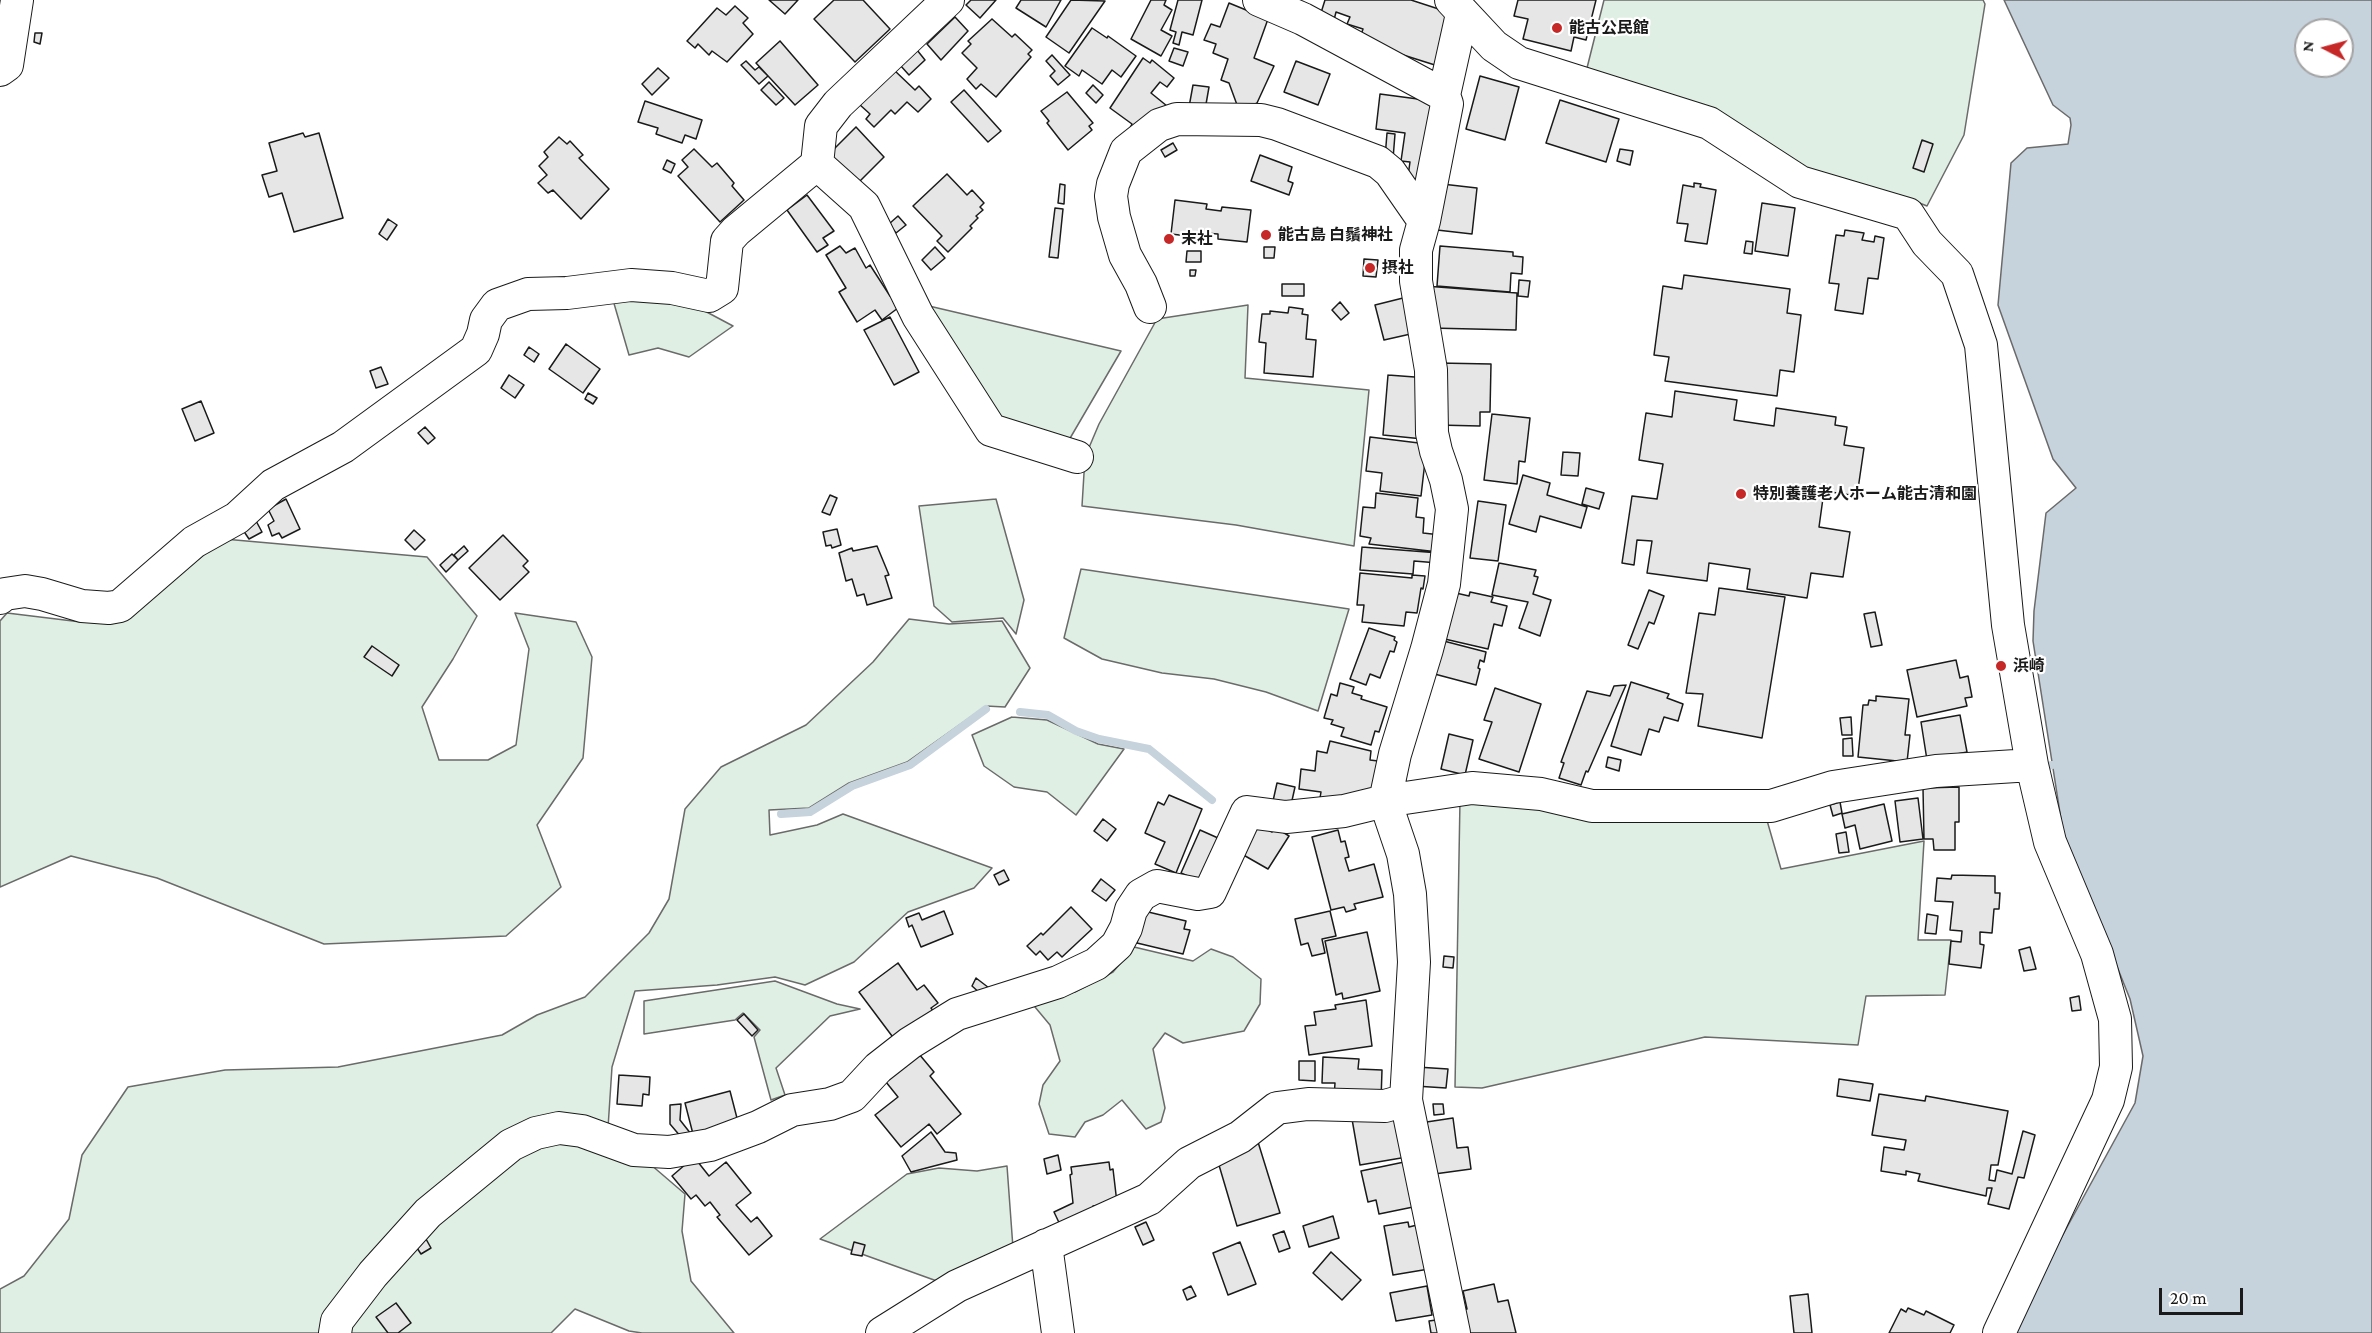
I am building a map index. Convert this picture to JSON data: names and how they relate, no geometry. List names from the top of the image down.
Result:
{
  "places": [
    "能古公民館",
    "能古島 白鬚神社",
    "末社",
    "摂社",
    "特別養護老人ホーム能古清和園",
    "浜崎"
  ],
  "scale_bar": "20 m",
  "north": "left"
}
